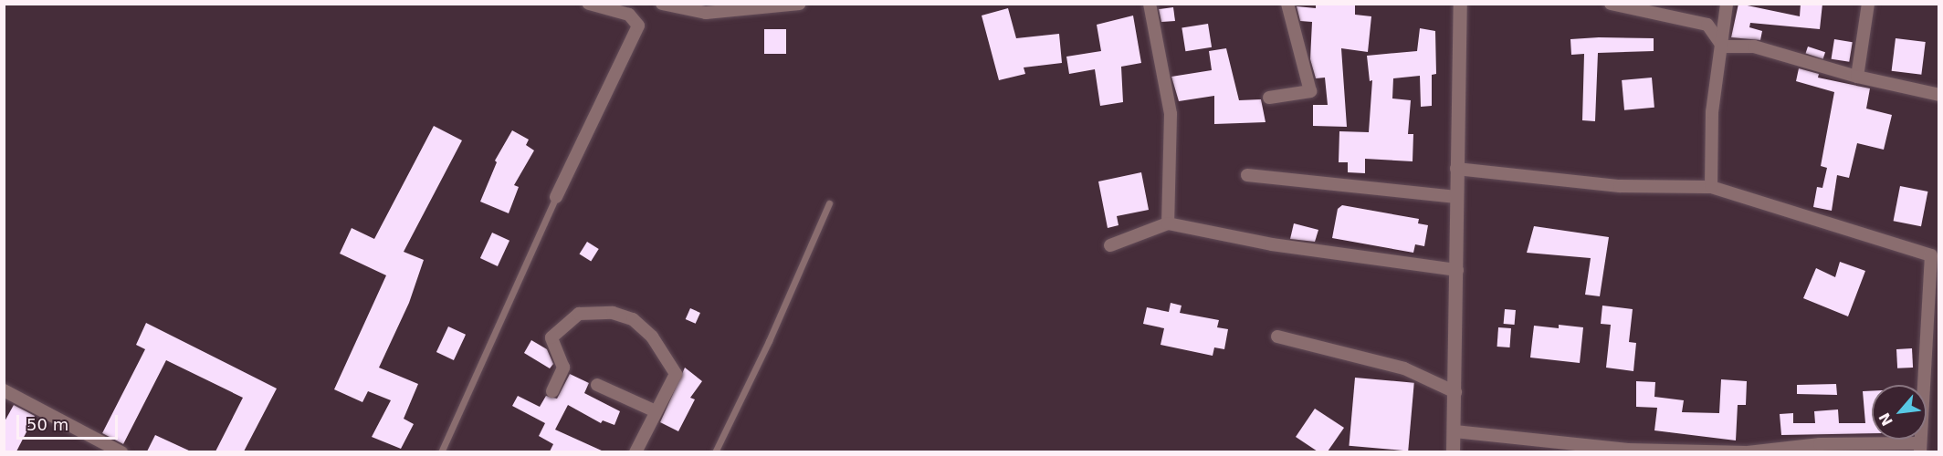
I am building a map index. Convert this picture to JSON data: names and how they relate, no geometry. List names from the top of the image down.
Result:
{
  "scale_bar": "50 m",
  "north": "bottom left"
}
